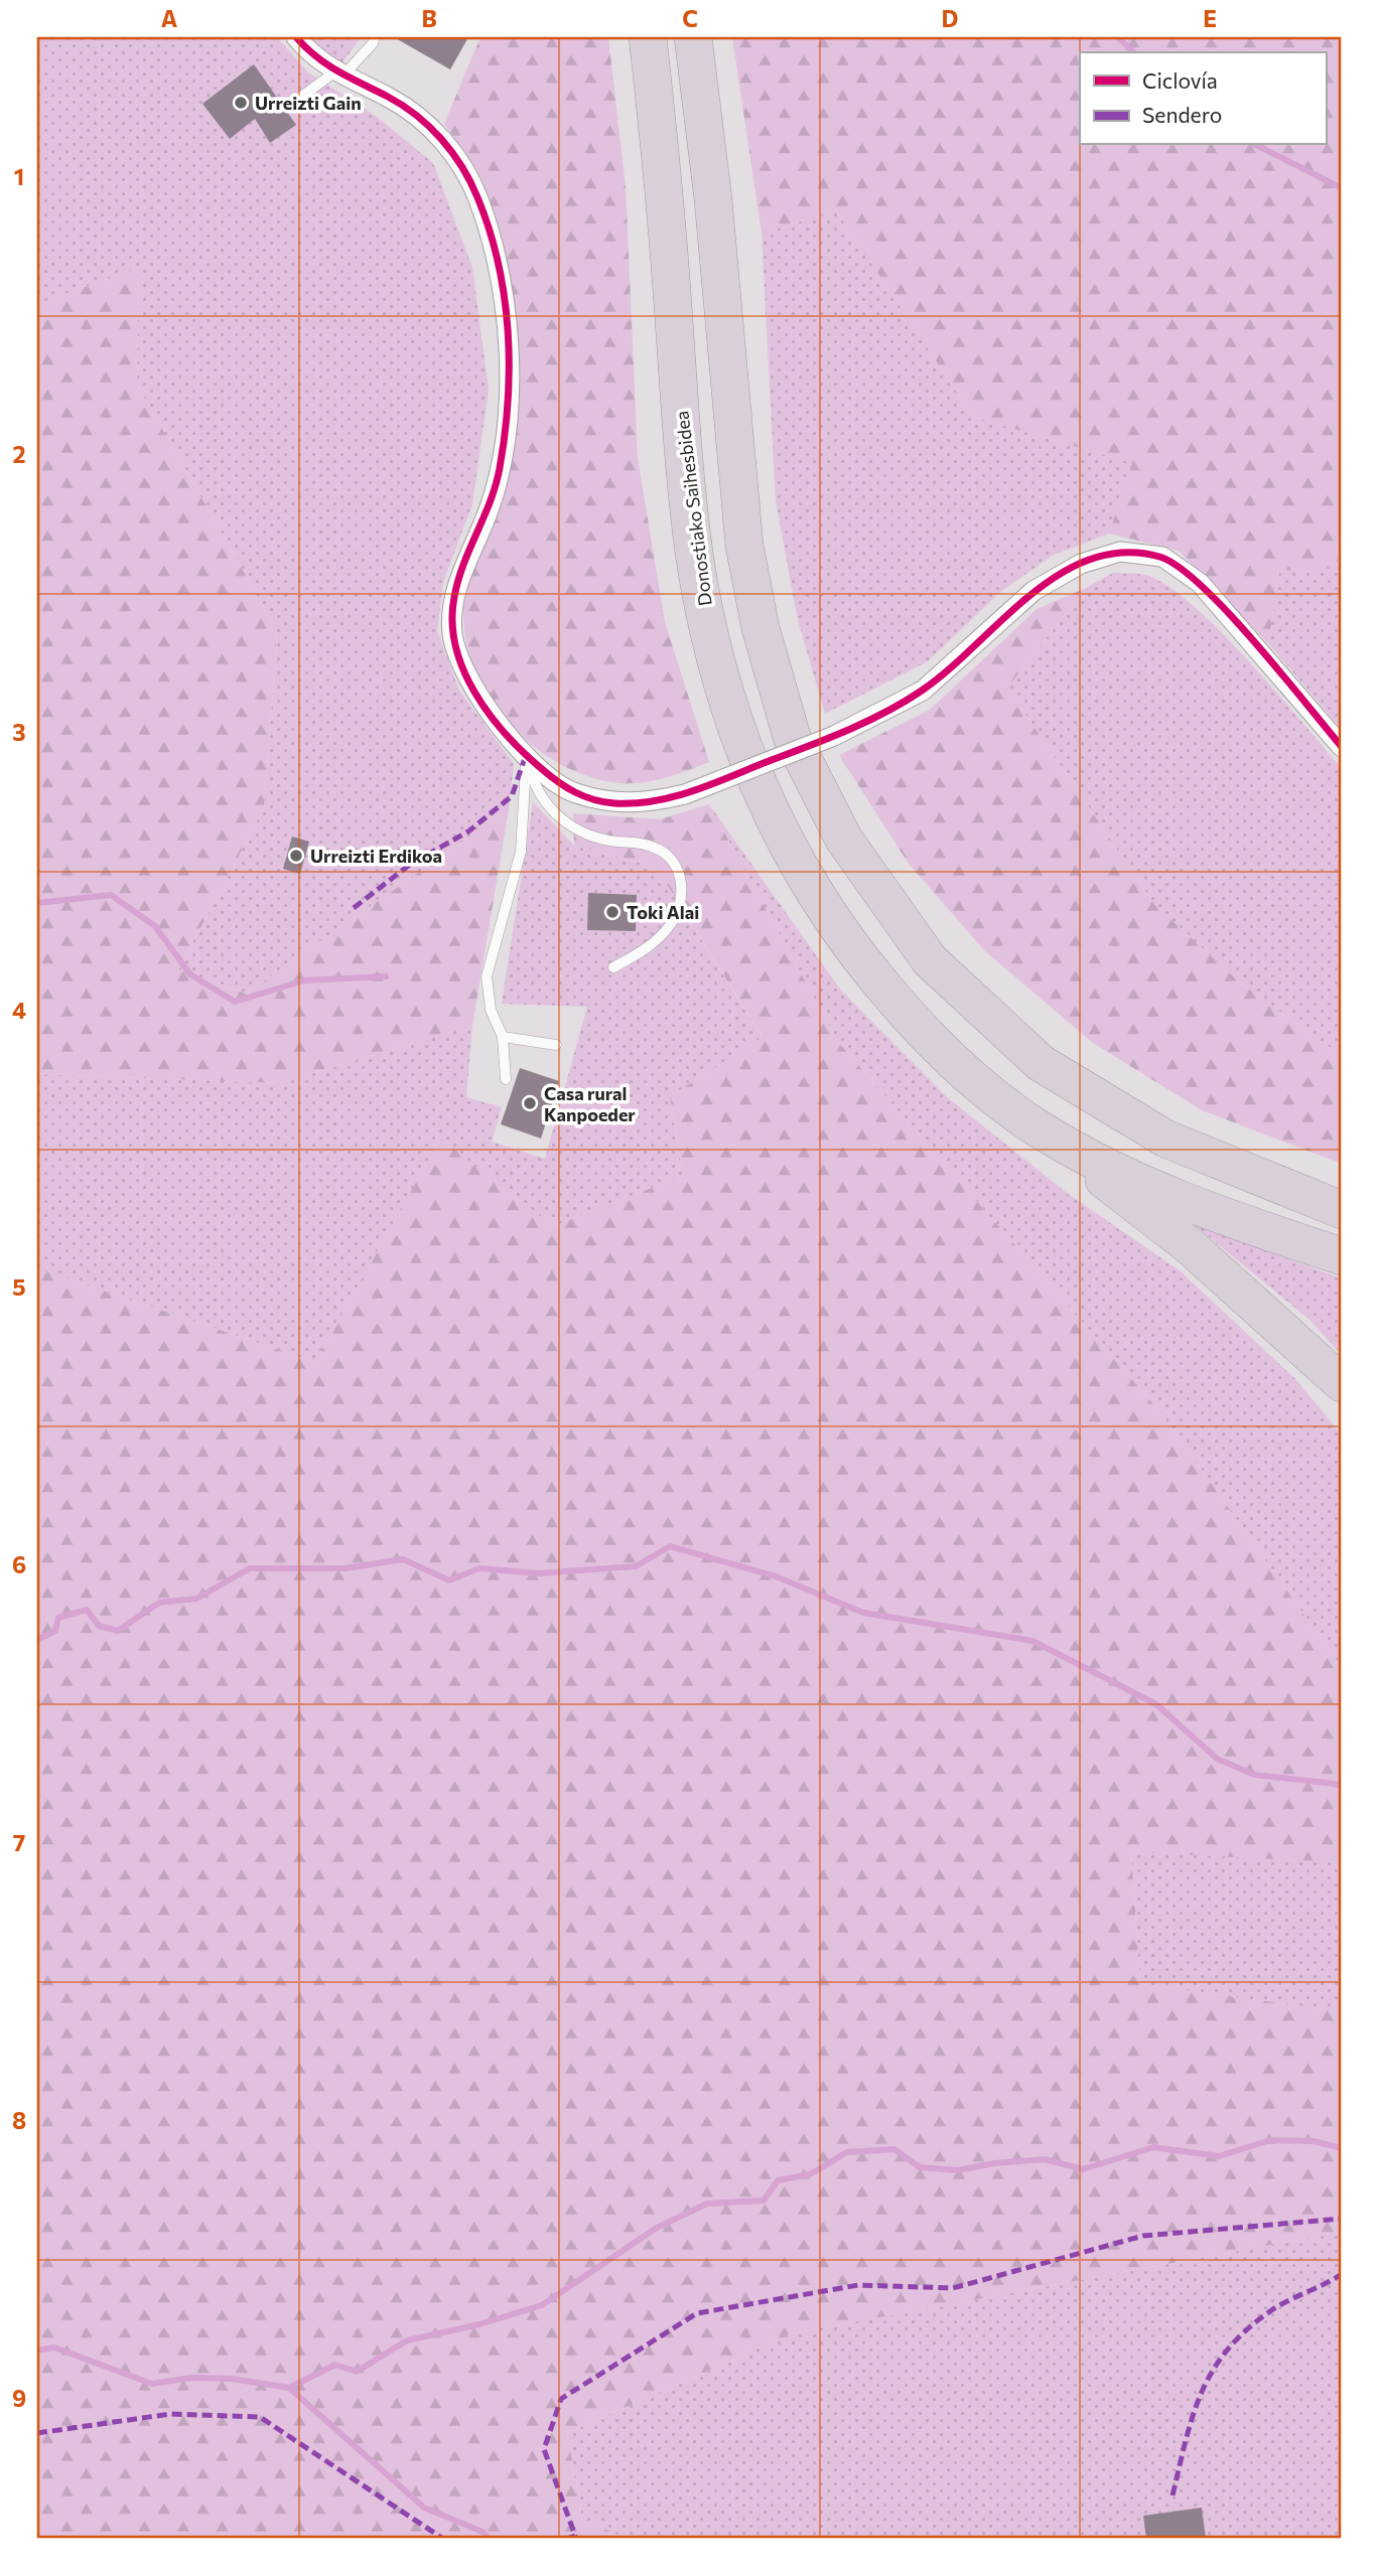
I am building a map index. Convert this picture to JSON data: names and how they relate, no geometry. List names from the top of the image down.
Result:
{
  "streets": {
    "highway": ["Donostiako Saihesbidea"]
  },
  "places": [
    "Urreizti Gain",
    "Urreizti Erdikoa",
    "Toki Alai",
    "Casa rural Kanpoeder"
  ],
  "legend": ["Ciclovía", "Sendero"],
  "grid": {
    "columns": [
      "A",
      "B",
      "C",
      "D",
      "E"
    ],
    "rows": [
      "1",
      "2",
      "3",
      "4",
      "5",
      "6",
      "7",
      "8",
      "9"
    ]
  }
}
